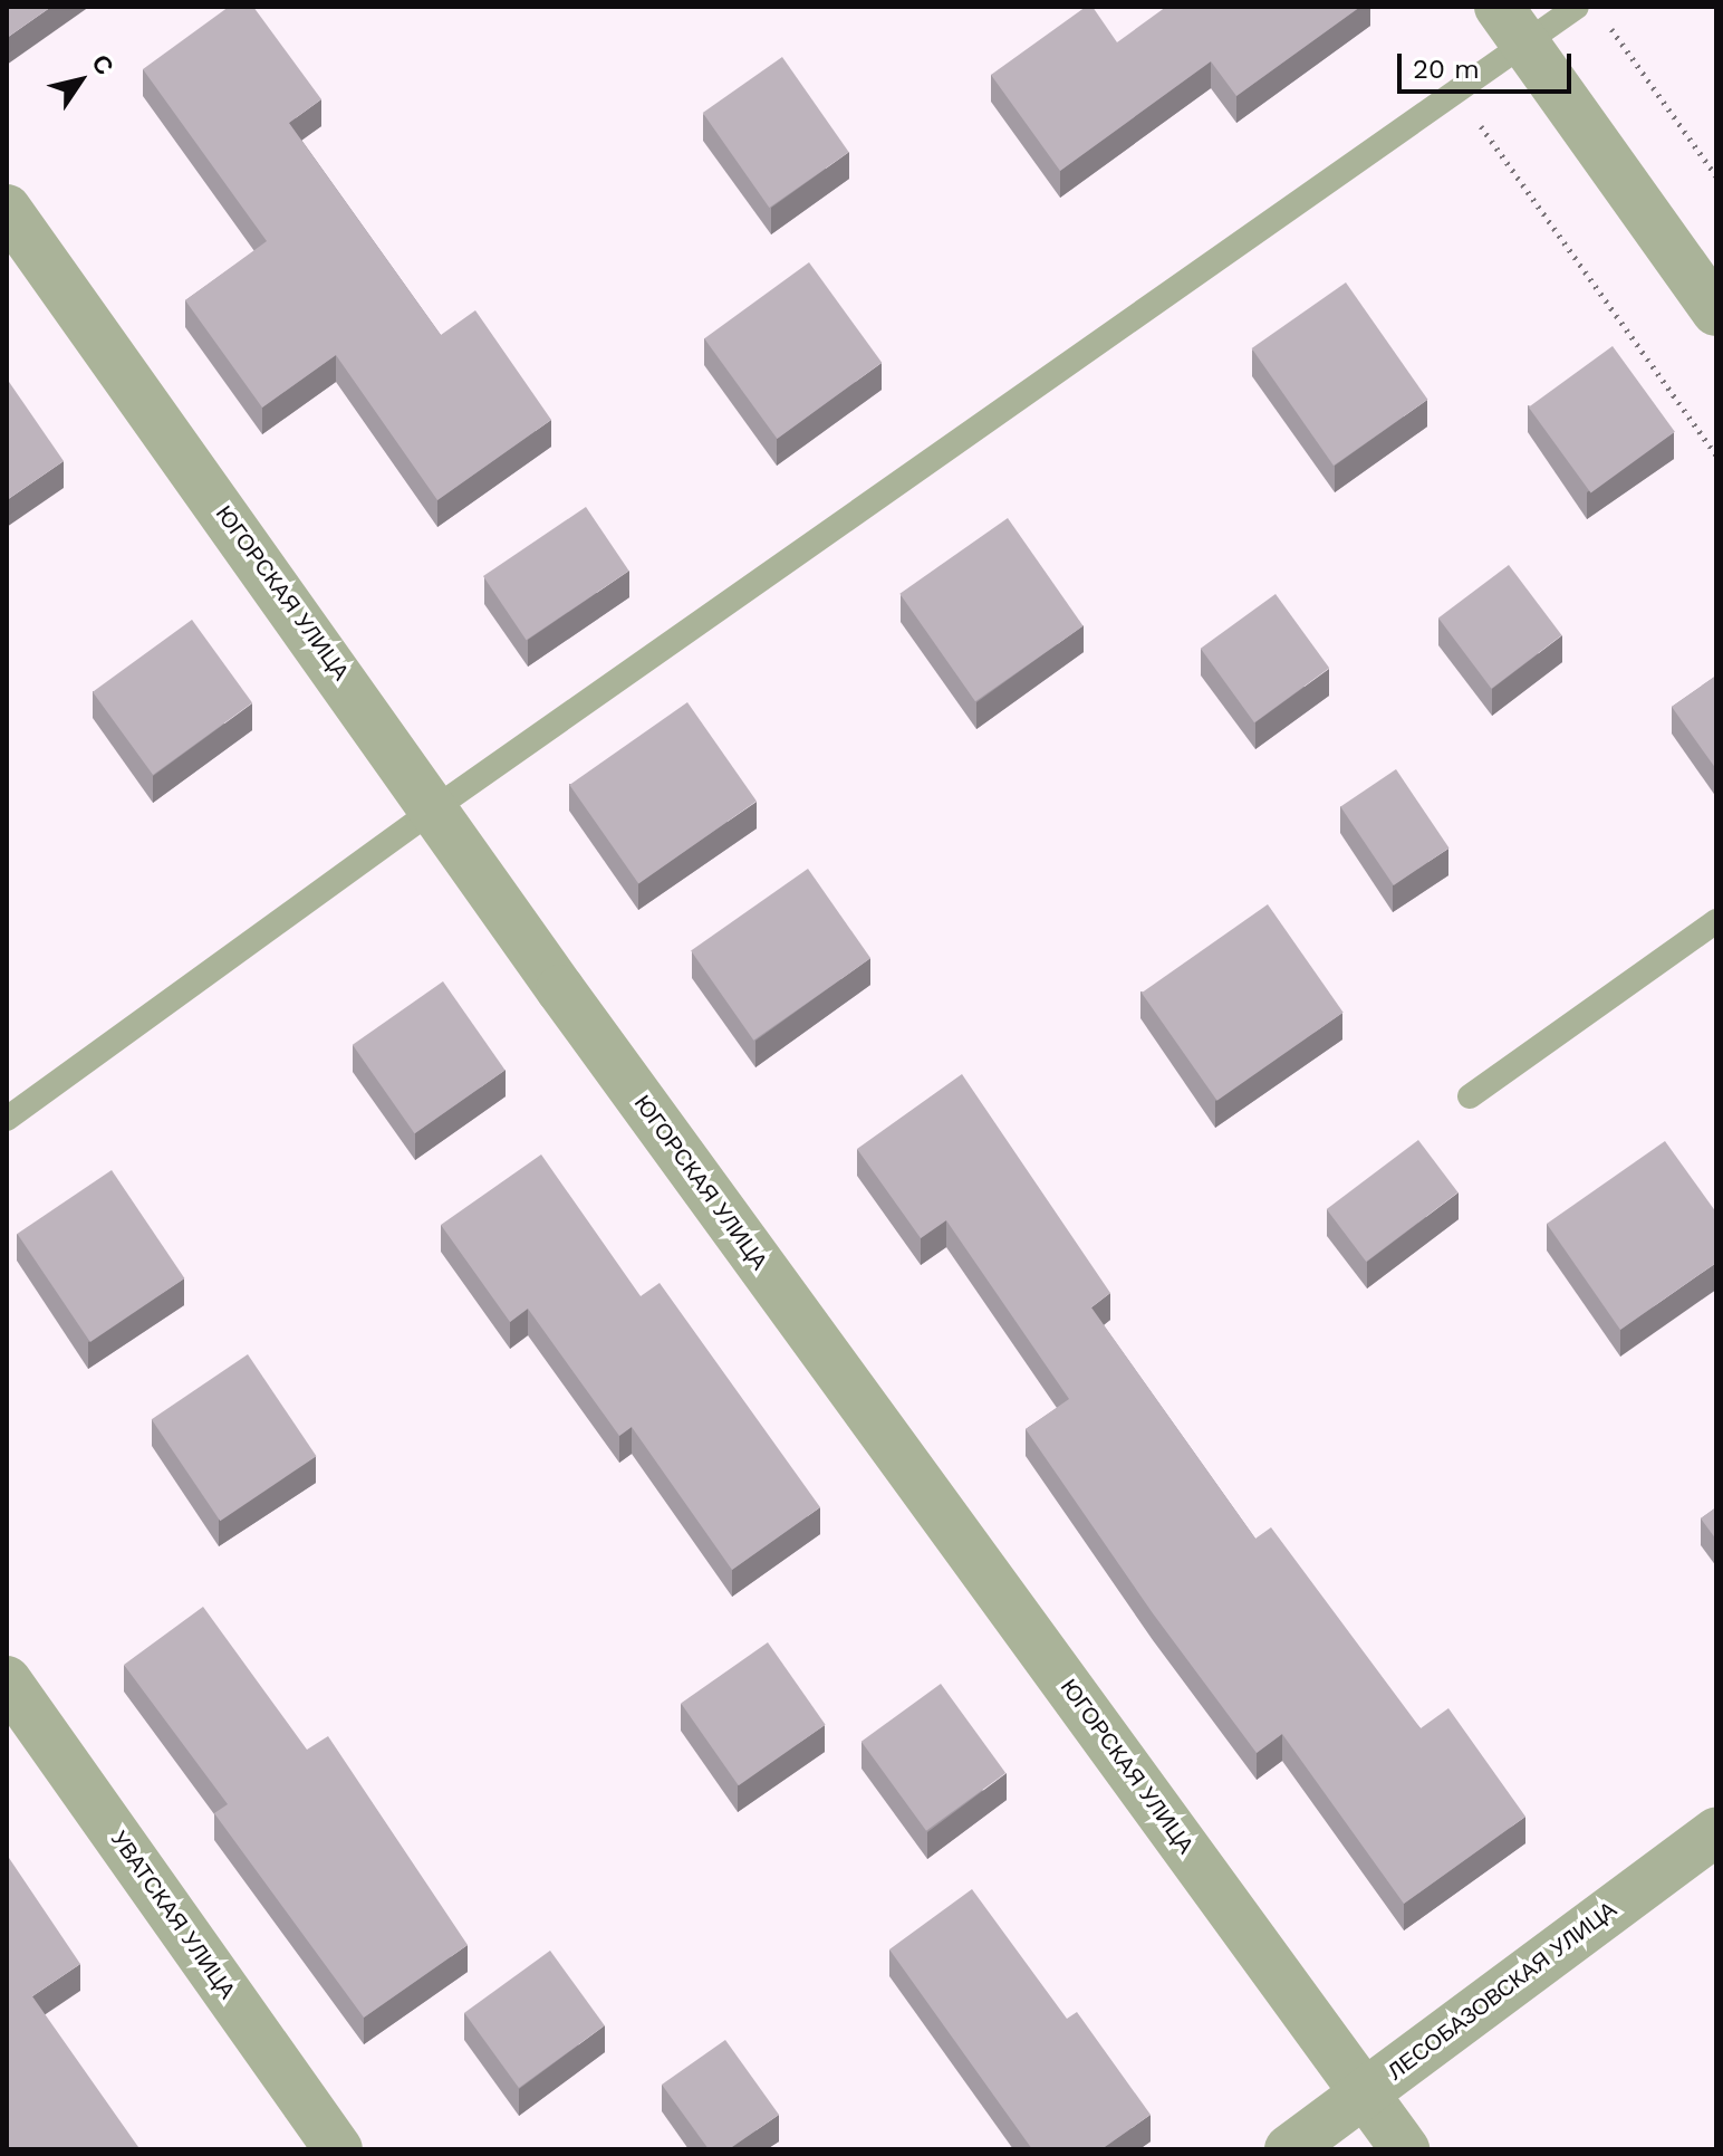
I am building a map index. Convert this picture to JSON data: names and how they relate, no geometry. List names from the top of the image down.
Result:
{
  "streets": {
    "street": ["ЮГОРСКАЯ УЛИЦА", "УВАТСКАЯ УЛИЦА", "ЛЕСОБАЗОВСКАЯ УЛИЦА"]
  },
  "crossings": [
    ["ЮГОРСКАЯ УЛИЦА", "ЛЕСОБАЗОВСКАЯ УЛИЦА"]
  ],
  "scale_bar": "20 m",
  "north": "top right"
}
